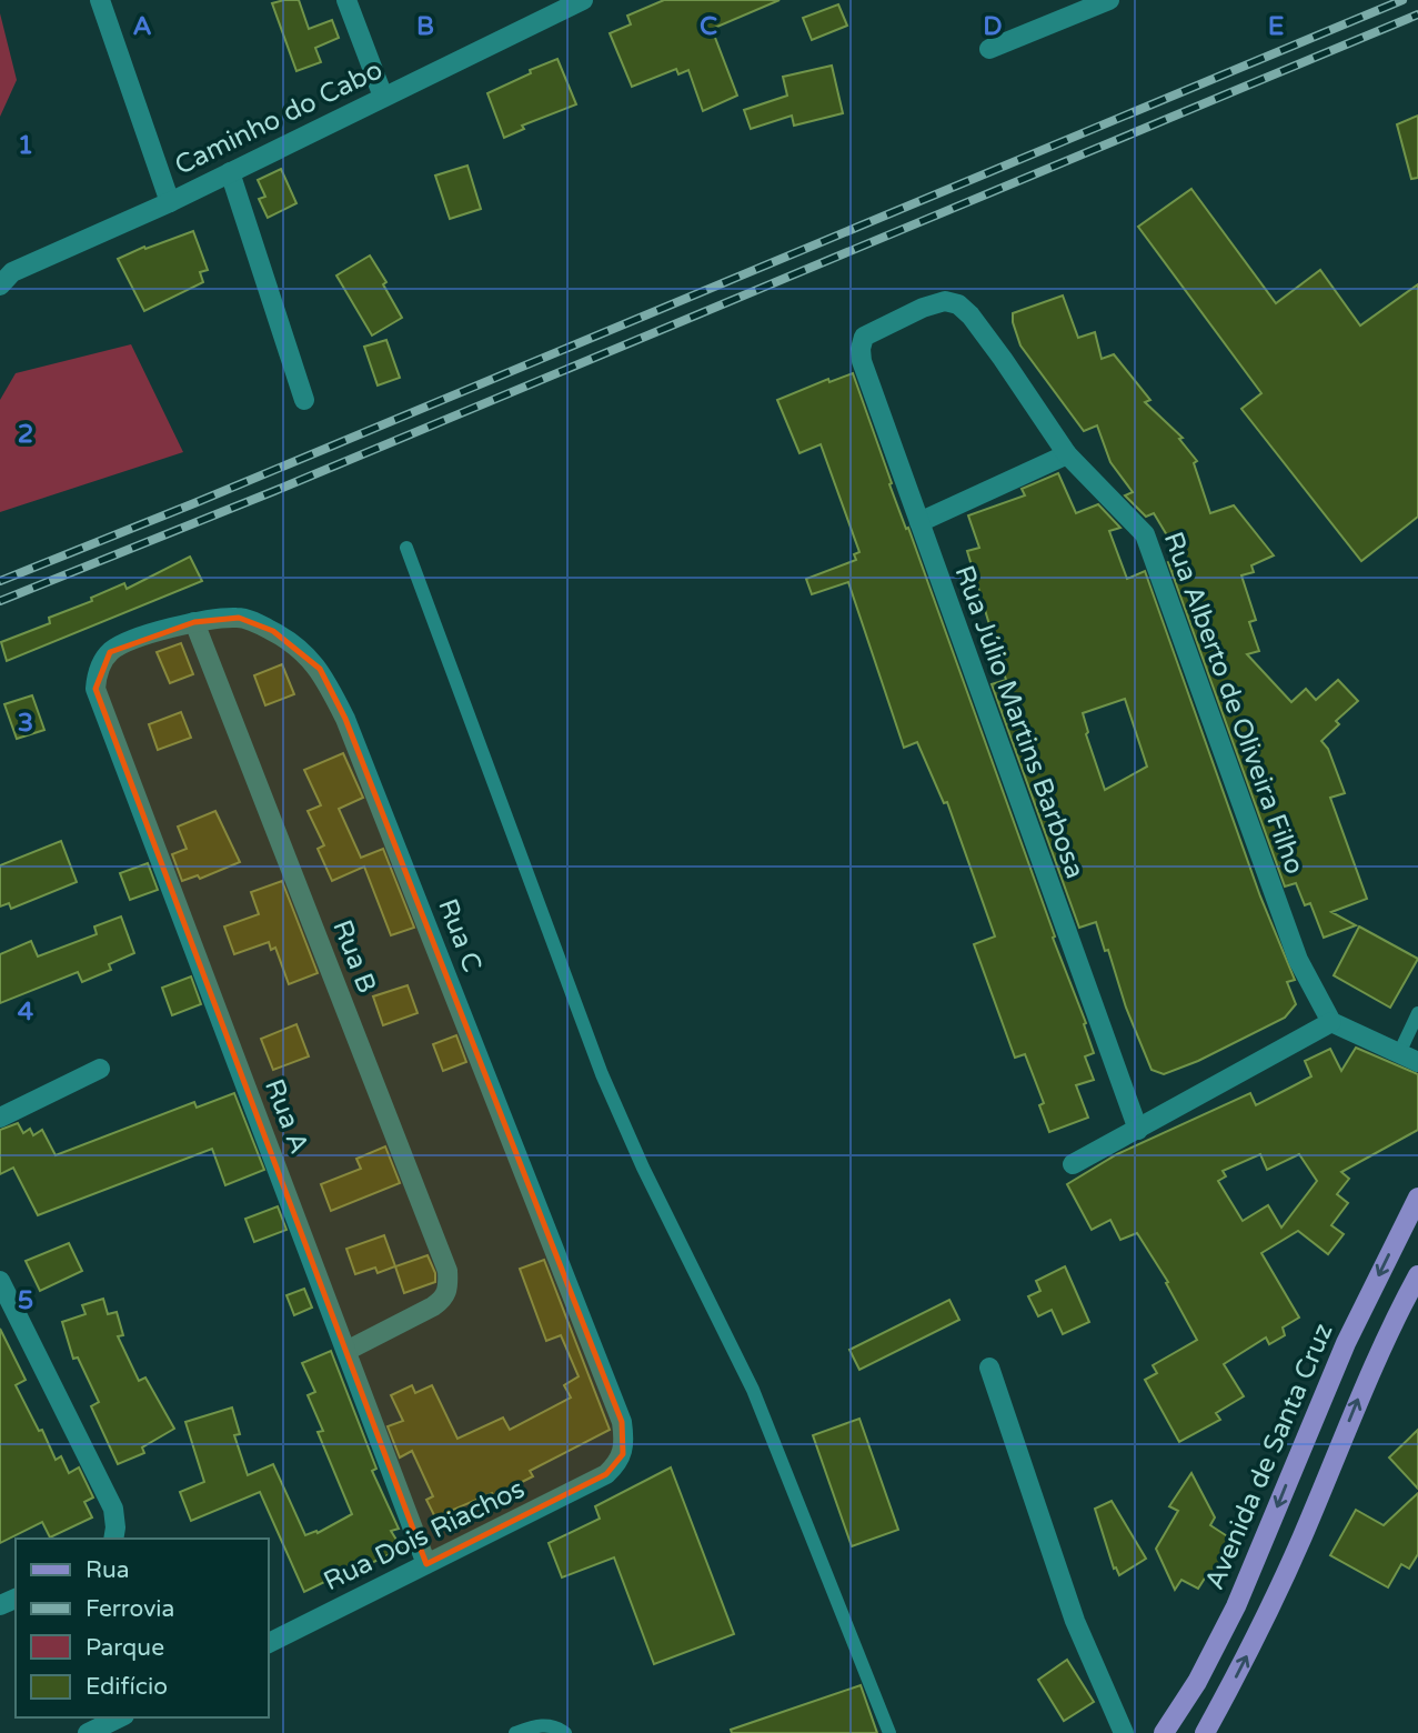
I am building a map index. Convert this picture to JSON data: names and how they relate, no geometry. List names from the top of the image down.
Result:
{
  "streets": {
    "main road": ["Avenida de Santa Cruz"],
    "street": [
      "Caminho do Cabo",
      "Rua Alberto de Oliveira Filho",
      "Rua Júlio Martins Barbosa",
      "Rua C",
      "Rua B",
      "Rua A",
      "Rua Dois Riachos"
    ]
  },
  "crossings": [
    ["Rua Alberto de Oliveira Filho", "Rua Júlio Martins Barbosa"],
    ["Rua C", "Rua B"],
    ["Rua C", "Rua A"],
    ["Rua C", "Rua Dois Riachos"],
    ["Rua B", "Rua A"],
    ["Rua A", "Rua Dois Riachos"]
  ],
  "legend": [
    "Rua",
    "Ferrovia",
    "Parque",
    "Edifício"
  ],
  "grid": {
    "columns": [
      "A",
      "B",
      "C",
      "D",
      "E"
    ],
    "rows": [
      "1",
      "2",
      "3",
      "4",
      "5"
    ]
  }
}
